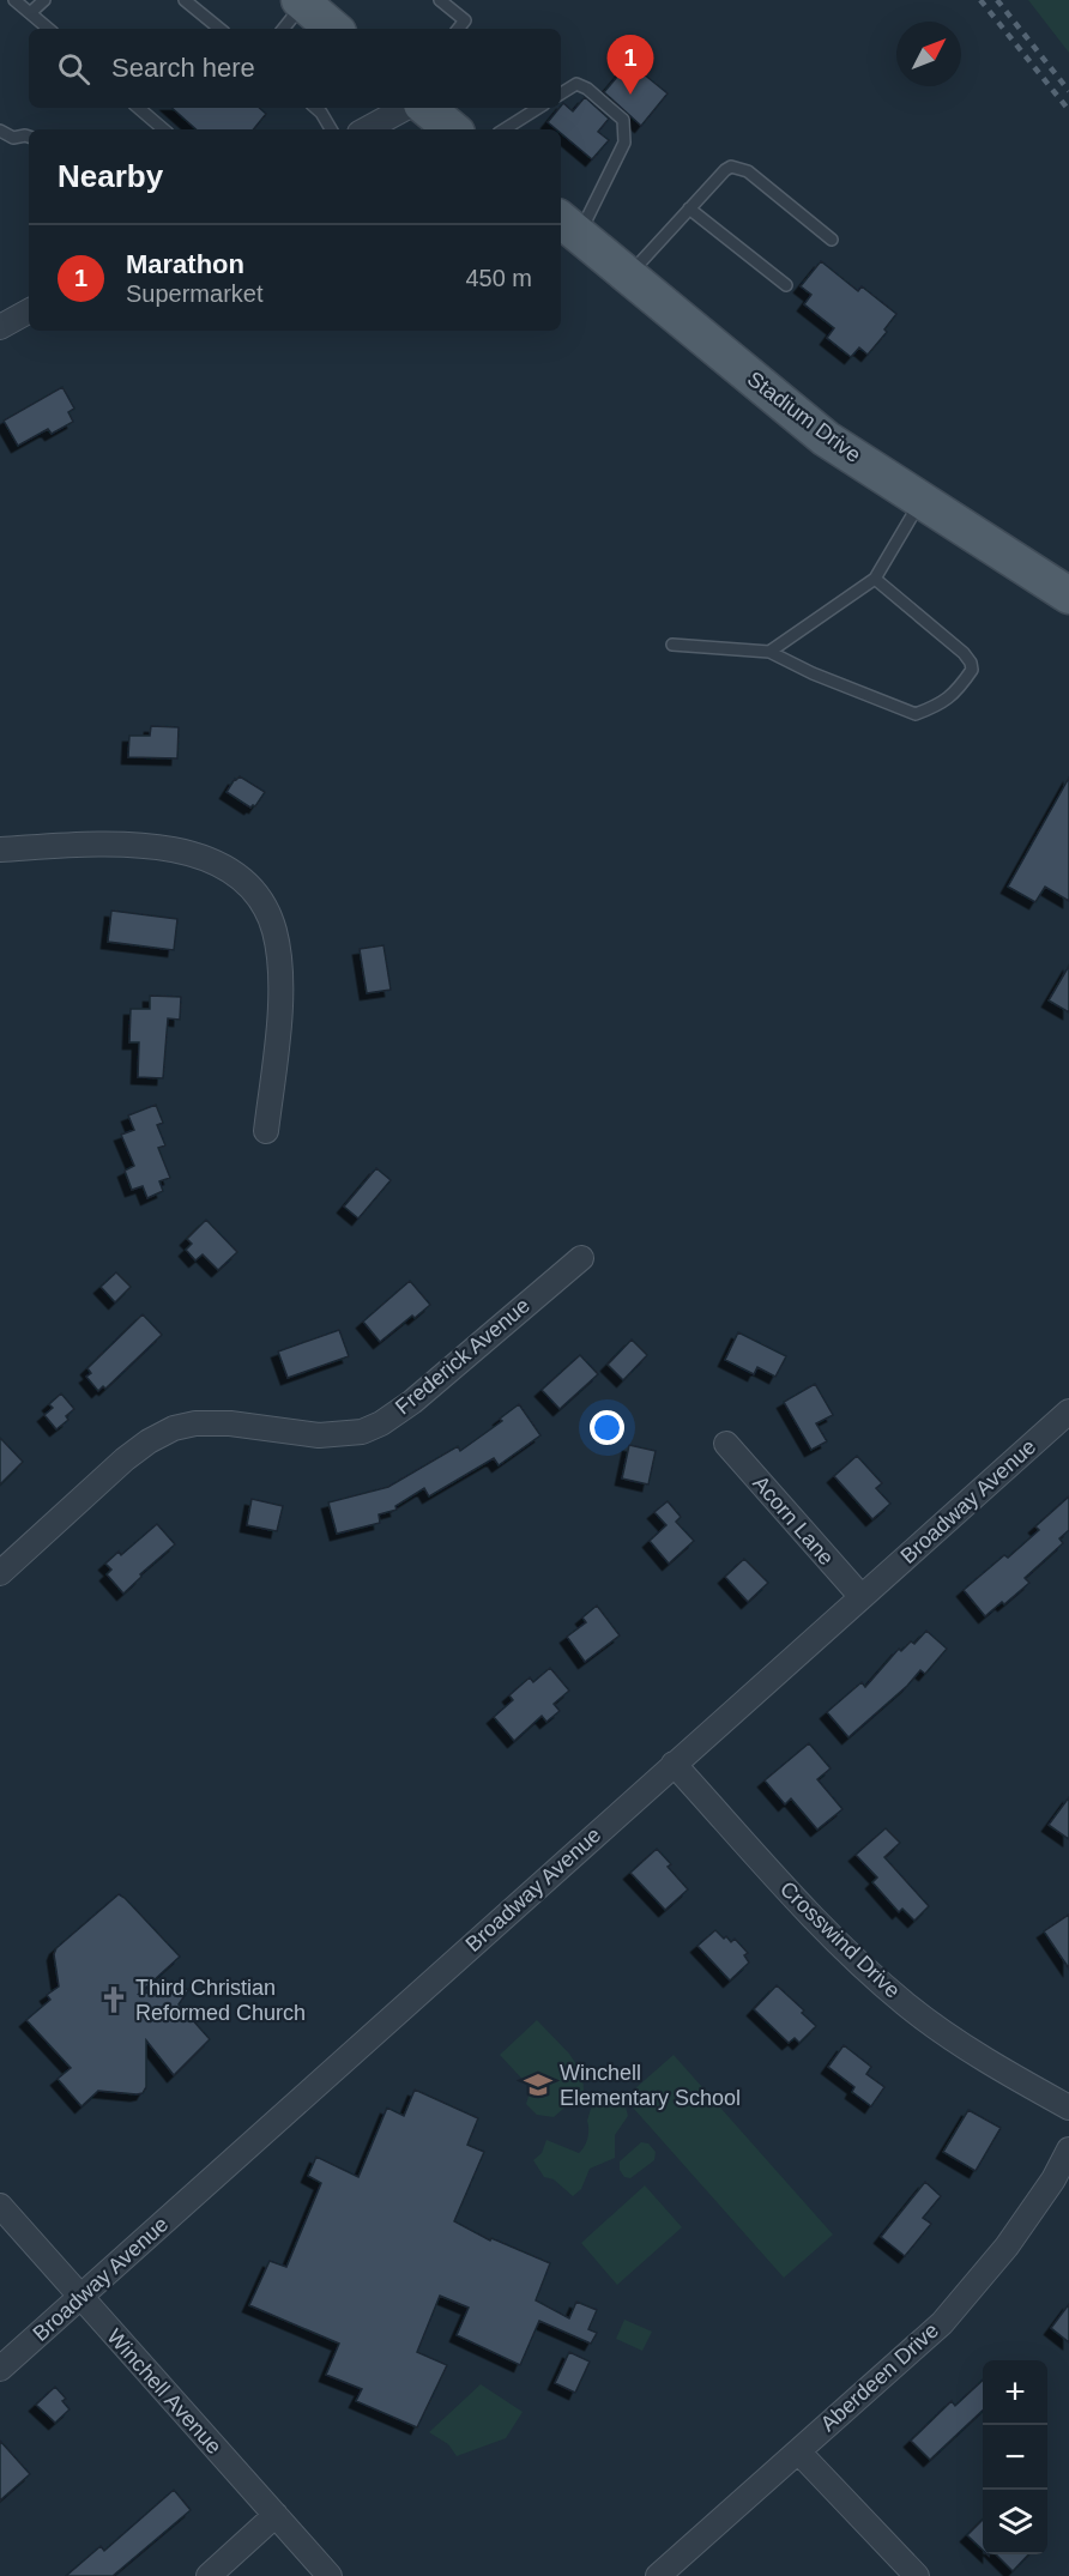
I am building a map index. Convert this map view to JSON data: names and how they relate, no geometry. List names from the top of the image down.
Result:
{
  "streets": {
    "main road": ["Stadium Drive"],
    "street": [
      "Frederick Avenue",
      "Broadway Avenue",
      "Acorn Lane",
      "Crosswind Drive",
      "Aberdeen Drive",
      "Winchell Avenue"
    ]
  },
  "crossings": [
    ["Broadway Avenue", "Acorn Lane"],
    ["Broadway Avenue", "Crosswind Drive"],
    ["Broadway Avenue", "Winchell Avenue"]
  ],
  "places": {
    "church": ["Third Christian Reformed Church"],
    "school or university": ["Winchell Elementary School"]
  },
  "north": "top right",
  "page": {
    "search": "Search here",
    "pins": "1",
    "heading": "Nearby",
    "list": [
      {
        "mark": "1",
        "name": "Marathon",
        "note": "Supermarket",
        "value": "450 m"
      }
    ],
    "map_buttons": ["+", "−"]
  }
}
